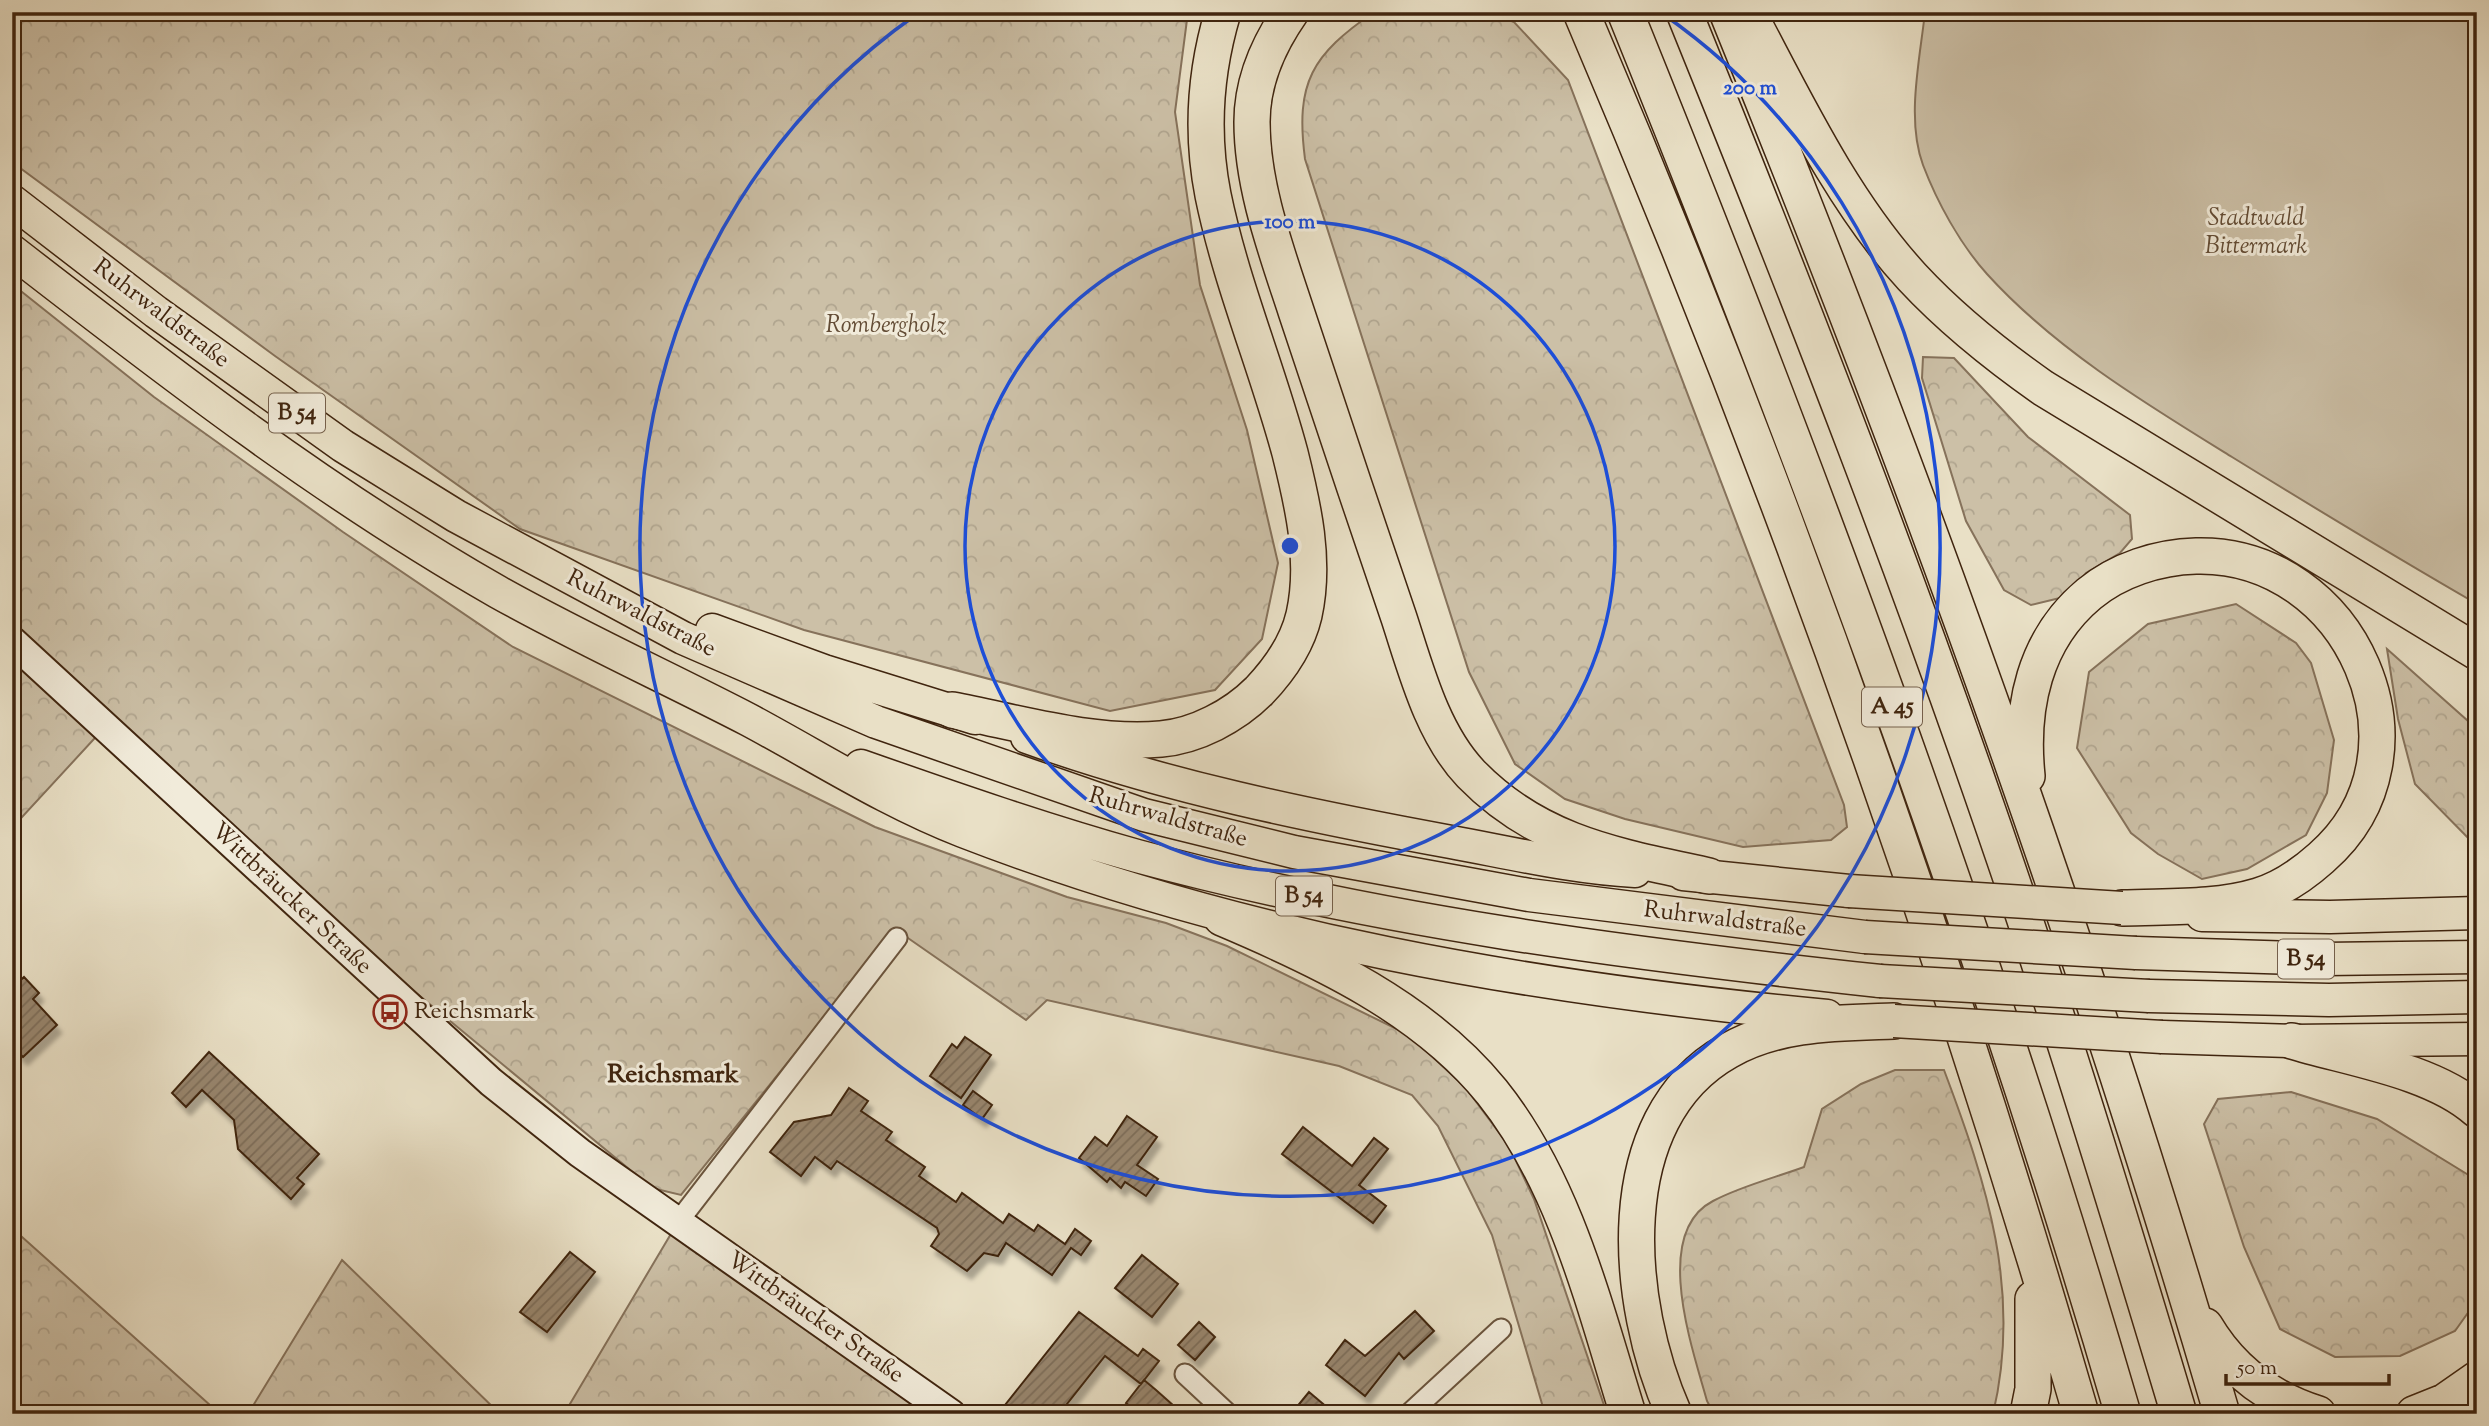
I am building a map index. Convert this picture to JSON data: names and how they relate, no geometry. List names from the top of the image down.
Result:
{
  "streets": {
    "highway": ["Ruhrwaldstraße", "B 54", "A 45"],
    "main road": ["Wittbräucker Straße"]
  },
  "crossings": [
    ["Ruhrwaldstraße", "B 54"]
  ],
  "districts": ["Reichsmark"],
  "parks": ["Stadtwald Bittermark", "Rombergholz"],
  "places": {
    "bus stop": ["Reichsmark"]
  },
  "scale_bar": "50 m",
  "rings": ["200 m", "100 m"]
}
